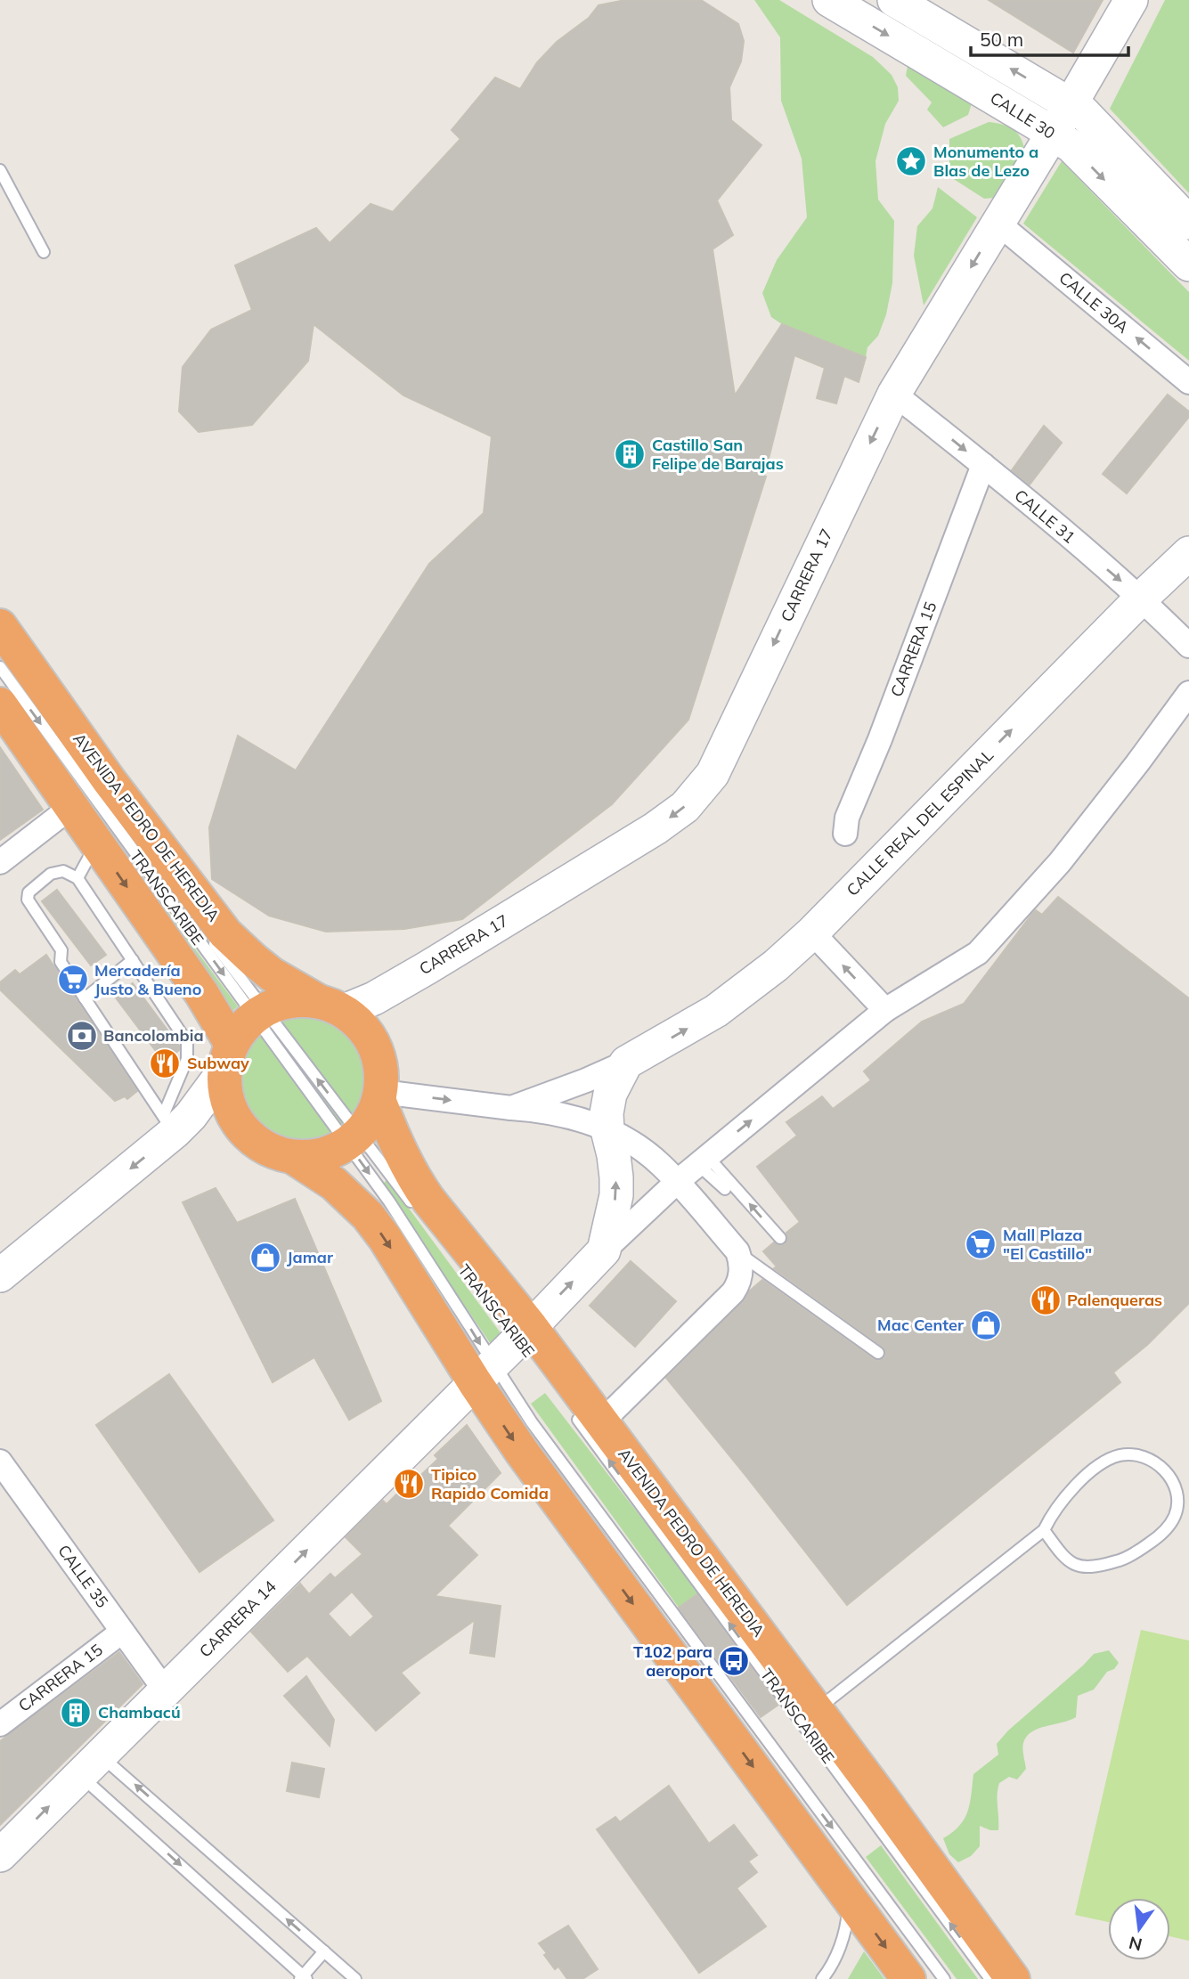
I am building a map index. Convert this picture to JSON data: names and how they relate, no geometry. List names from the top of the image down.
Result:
{
  "streets": {
    "highway": ["AVENIDA PEDRO DE HEREDIA"],
    "main road": [
      "CALLE 30",
      "CARRERA 17",
      "CALLE REAL DEL ESPINAL",
      "CARRERA 14"
    ],
    "street": [
      "CALLE 30A",
      "CALLE 31",
      "CARRERA 15",
      "CALLE 35"
    ],
    "lane": ["TRANSCARIBE"]
  },
  "crossings": [
    ["CALLE 30", "CARRERA 17"],
    ["CALLE 30A", "CARRERA 17"],
    ["CALLE 31", "CARRERA 17"],
    ["CALLE 31", "CARRERA 15"],
    ["CALLE 31", "CALLE REAL DEL ESPINAL"],
    ["CARRERA 17", "AVENIDA PEDRO DE HEREDIA"],
    ["CARRERA 15", "CALLE 35"],
    ["CALLE REAL DEL ESPINAL", "AVENIDA PEDRO DE HEREDIA"],
    ["AVENIDA PEDRO DE HEREDIA", "TRANSCARIBE"],
    ["TRANSCARIBE", "CARRERA 14"],
    ["CALLE 35", "CARRERA 14"]
  ],
  "one_way": [
    "CALLE 30A",
    "CALLE 31",
    "CARRERA 17",
    "CALLE REAL DEL ESPINAL",
    "CARRERA 14"
  ],
  "places": {
    "place": ["Monumento a Blas de Lezo"],
    "building": ["Castillo San Felipe de Barajas", "Chambacú"],
    "supermarket": ["Mercadería Justo & Bueno", "Mall Plaza \"El Castillo\""],
    "bank": ["Bancolombia"],
    "restaurant": ["Subway", "Palenqueras", "Tipico Rapido Comida"],
    "shop": ["Jamar", "Mac Center"],
    "bus stop": ["T102 para aeroport"]
  },
  "scale_bar": "50 m",
  "north": "bottom"
}
